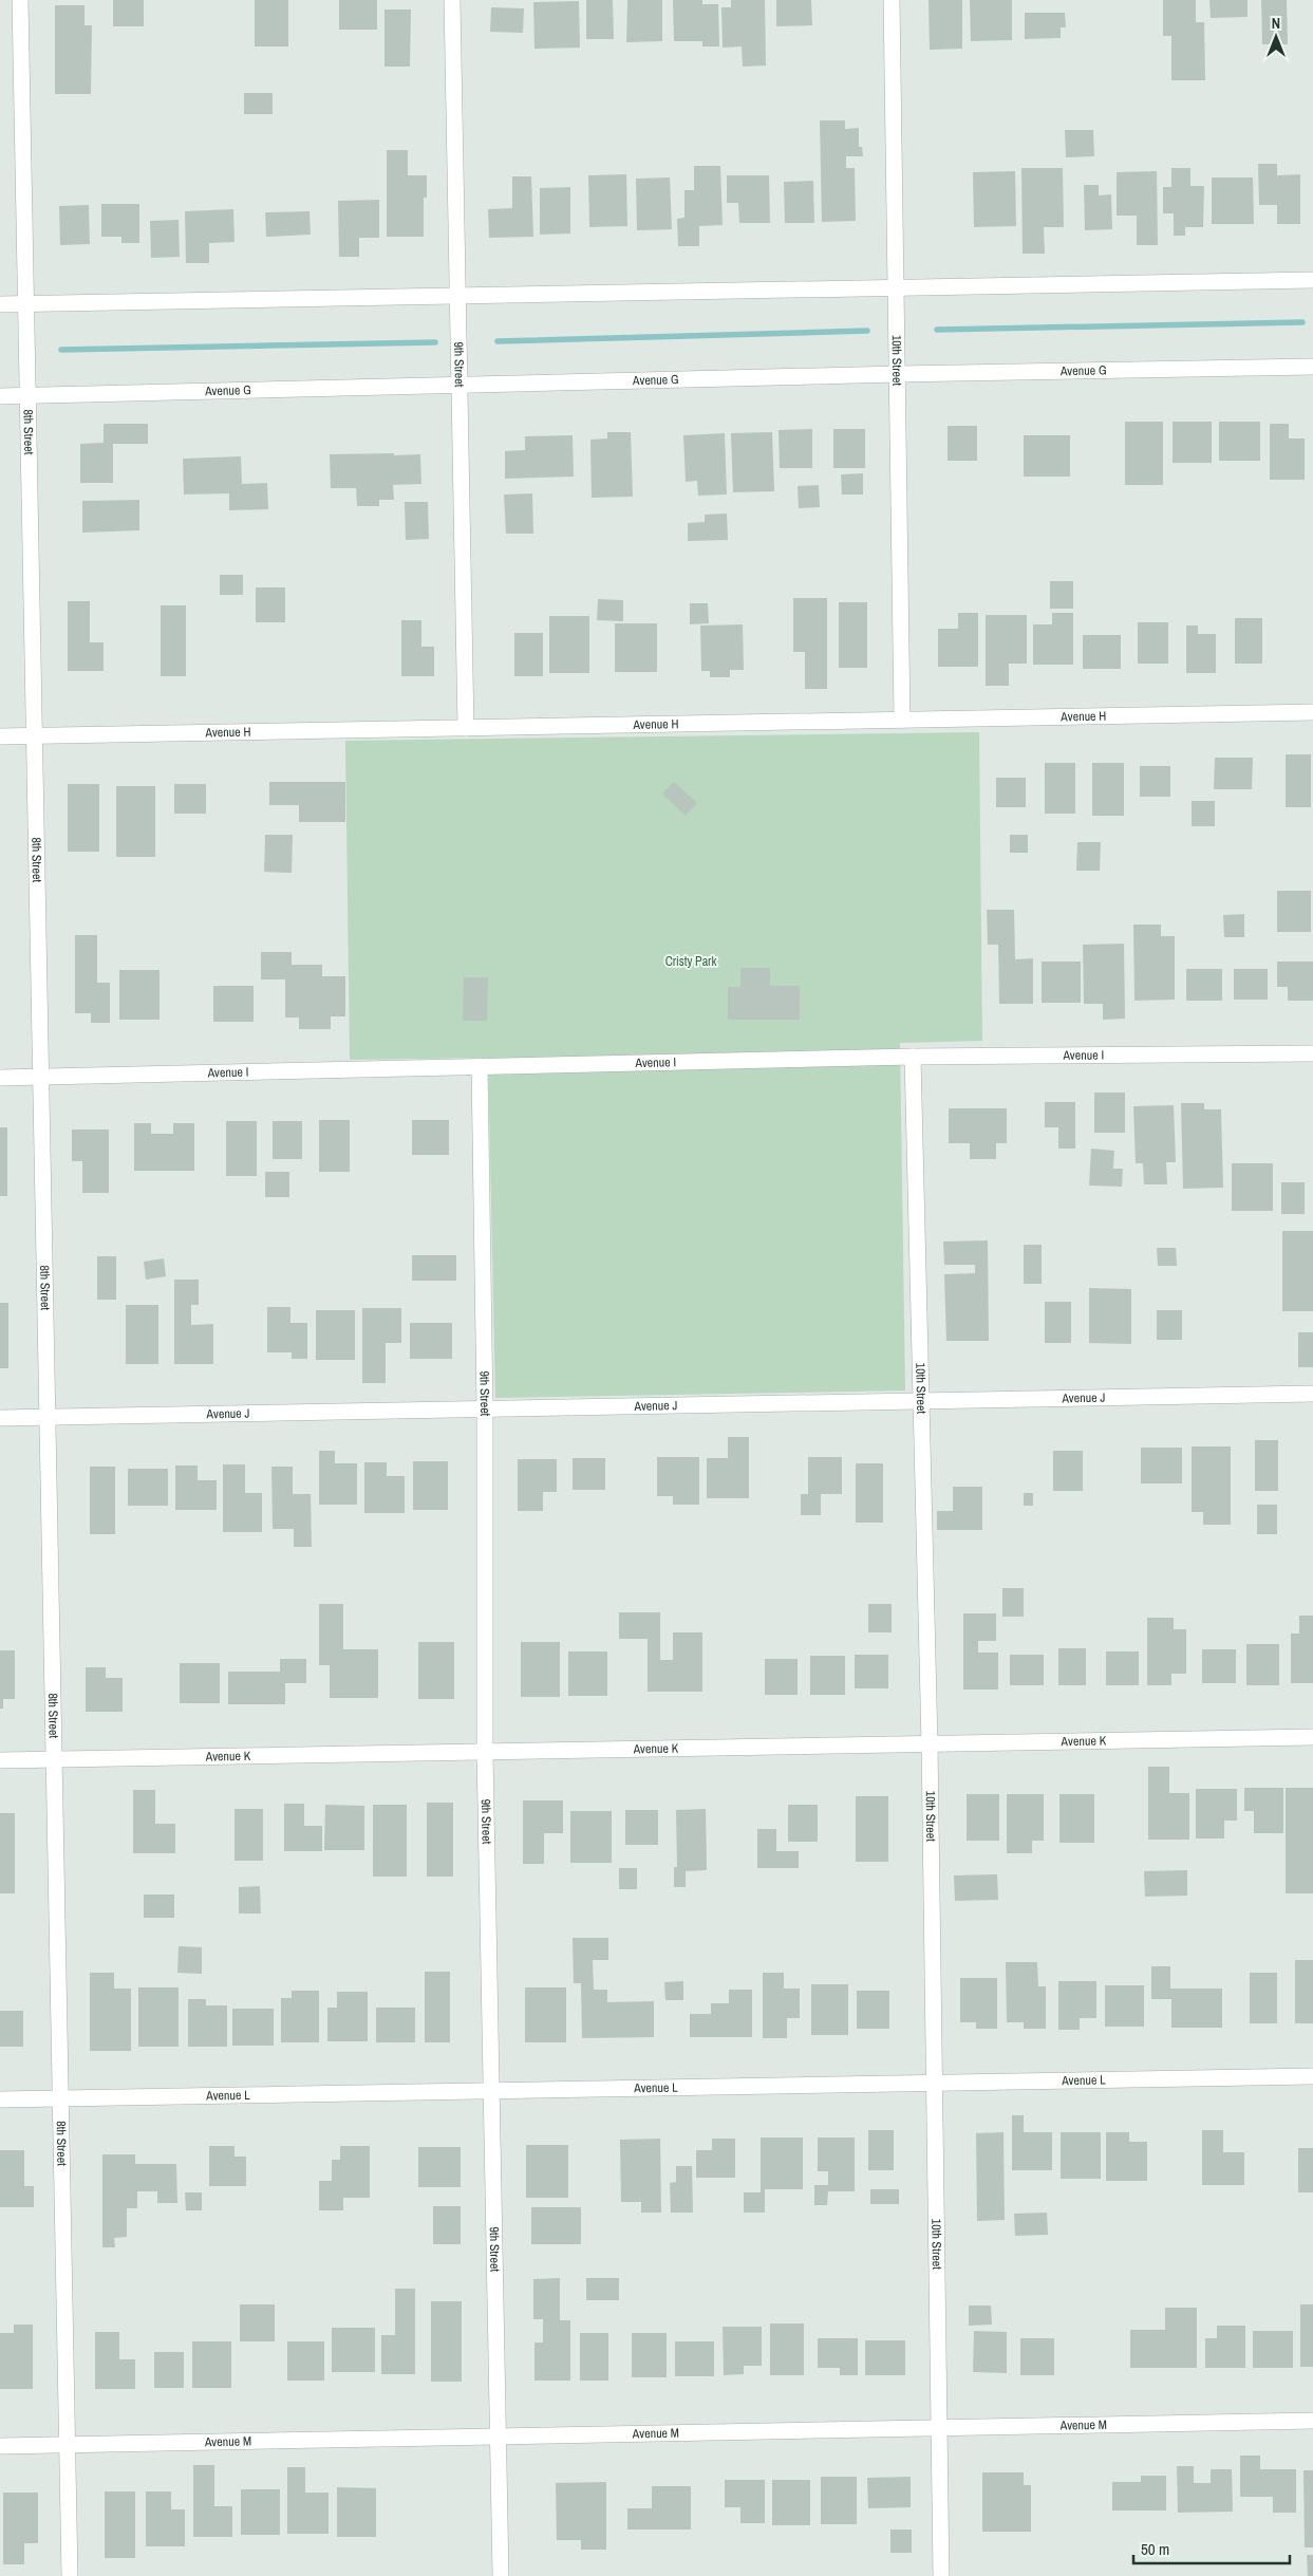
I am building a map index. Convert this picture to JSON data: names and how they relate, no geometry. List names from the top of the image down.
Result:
{
  "streets": {
    "street": [
      "10th Street",
      "9th Street",
      "Avenue G",
      "8th Street",
      "Avenue H",
      "Avenue I",
      "Avenue J",
      "Avenue K",
      "Avenue L",
      "Avenue M"
    ]
  },
  "crossings": [
    ["10th Street", "Avenue G"],
    ["10th Street", "Avenue H"],
    ["10th Street", "Avenue I"],
    ["10th Street", "Avenue J"],
    ["10th Street", "Avenue K"],
    ["10th Street", "Avenue L"],
    ["10th Street", "Avenue M"],
    ["9th Street", "Avenue G"],
    ["9th Street", "Avenue H"],
    ["9th Street", "Avenue I"],
    ["9th Street", "Avenue J"],
    ["9th Street", "Avenue K"],
    ["9th Street", "Avenue L"],
    ["9th Street", "Avenue M"],
    ["Avenue G", "8th Street"],
    ["8th Street", "Avenue H"],
    ["8th Street", "Avenue I"],
    ["8th Street", "Avenue J"],
    ["8th Street", "Avenue K"],
    ["8th Street", "Avenue L"],
    ["8th Street", "Avenue M"]
  ],
  "parks": ["Cristy Park"],
  "scale_bar": "50 m",
  "north": "top"
}
